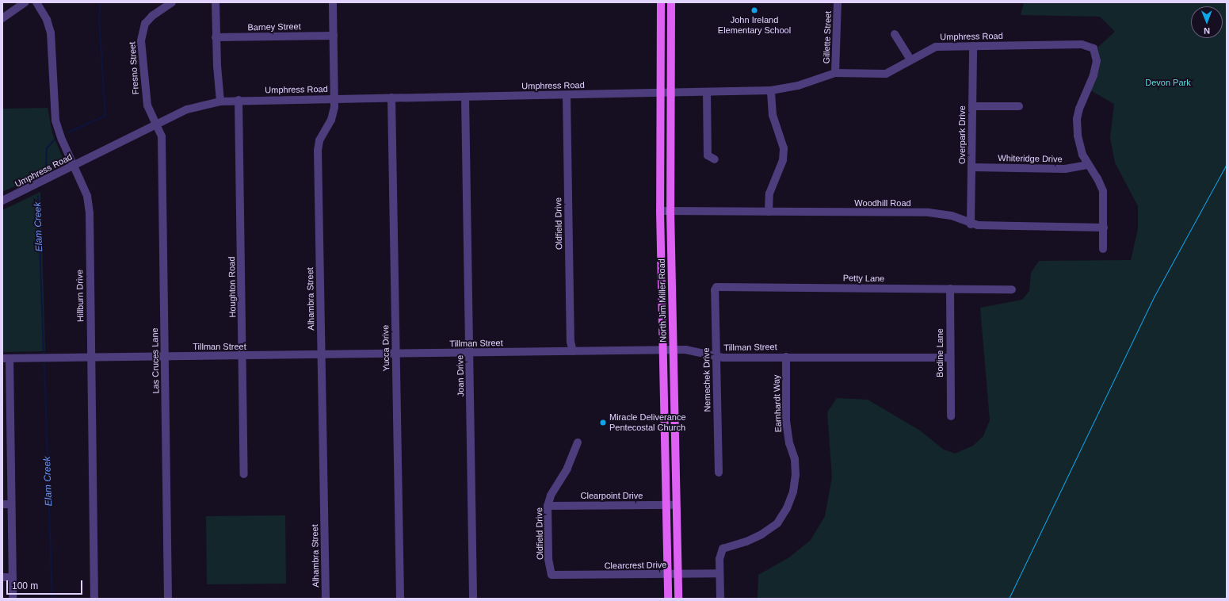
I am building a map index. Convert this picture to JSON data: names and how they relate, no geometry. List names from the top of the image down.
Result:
{
  "streets": {
    "main road": ["North Jim Miller Road"],
    "street": [
      "Barney Street",
      "Umphress Road",
      "Gillette Street",
      "Fresno Street",
      "Overpark Drive",
      "Whiteridge Drive",
      "Woodhill Road",
      "Oldfield Drive",
      "Petty Lane",
      "Houghton Road",
      "Hillburn Drive",
      "Alhambra Street",
      "Tillman Street",
      "Yucca Drive",
      "Bodine Lane",
      "Las Cruces Lane",
      "Joan Drive",
      "Nemechek Drive",
      "Earnhardt Way",
      "Clearpoint Drive",
      "Clearcrest Drive"
    ]
  },
  "crossings": [
    ["Barney Street", "Alhambra Street"],
    ["Umphress Road", "Gillette Street"],
    ["Umphress Road", "Fresno Street"],
    ["Umphress Road", "Overpark Drive"],
    ["Umphress Road", "Whiteridge Drive"],
    ["Umphress Road", "Woodhill Road"],
    ["Umphress Road", "Oldfield Drive"],
    ["Umphress Road", "Houghton Road"],
    ["Umphress Road", "Hillburn Drive"],
    ["Umphress Road", "Alhambra Street"],
    ["Umphress Road", "North Jim Miller Road"],
    ["Umphress Road", "Yucca Drive"],
    ["Umphress Road", "Las Cruces Lane"],
    ["Umphress Road", "Joan Drive"],
    ["Fresno Street", "Las Cruces Lane"],
    ["Overpark Drive", "Whiteridge Drive"],
    ["Overpark Drive", "Woodhill Road"],
    ["Woodhill Road", "North Jim Miller Road"],
    ["Oldfield Drive", "Tillman Street"],
    ["Oldfield Drive", "Clearpoint Drive"],
    ["Oldfield Drive", "Clearcrest Drive"],
    ["Petty Lane", "Bodine Lane"],
    ["Petty Lane", "Nemechek Drive"],
    ["Houghton Road", "Tillman Street"],
    ["Hillburn Drive", "Tillman Street"],
    ["Alhambra Street", "Tillman Street"],
    ["North Jim Miller Road", "Tillman Street"],
    ["North Jim Miller Road", "Clearpoint Drive"],
    ["North Jim Miller Road", "Clearcrest Drive"],
    ["Tillman Street", "Yucca Drive"],
    ["Tillman Street", "Bodine Lane"],
    ["Tillman Street", "Las Cruces Lane"],
    ["Tillman Street", "Joan Drive"],
    ["Tillman Street", "Nemechek Drive"],
    ["Tillman Street", "Earnhardt Way"],
    ["Earnhardt Way", "Clearcrest Drive"]
  ],
  "water": ["Elam Creek"],
  "parks": ["Devon Park"],
  "places": ["John Ireland Elementary School", "Miracle Deliverance Pentecostal Church"],
  "scale_bar": "100 m",
  "north": "bottom"
}
